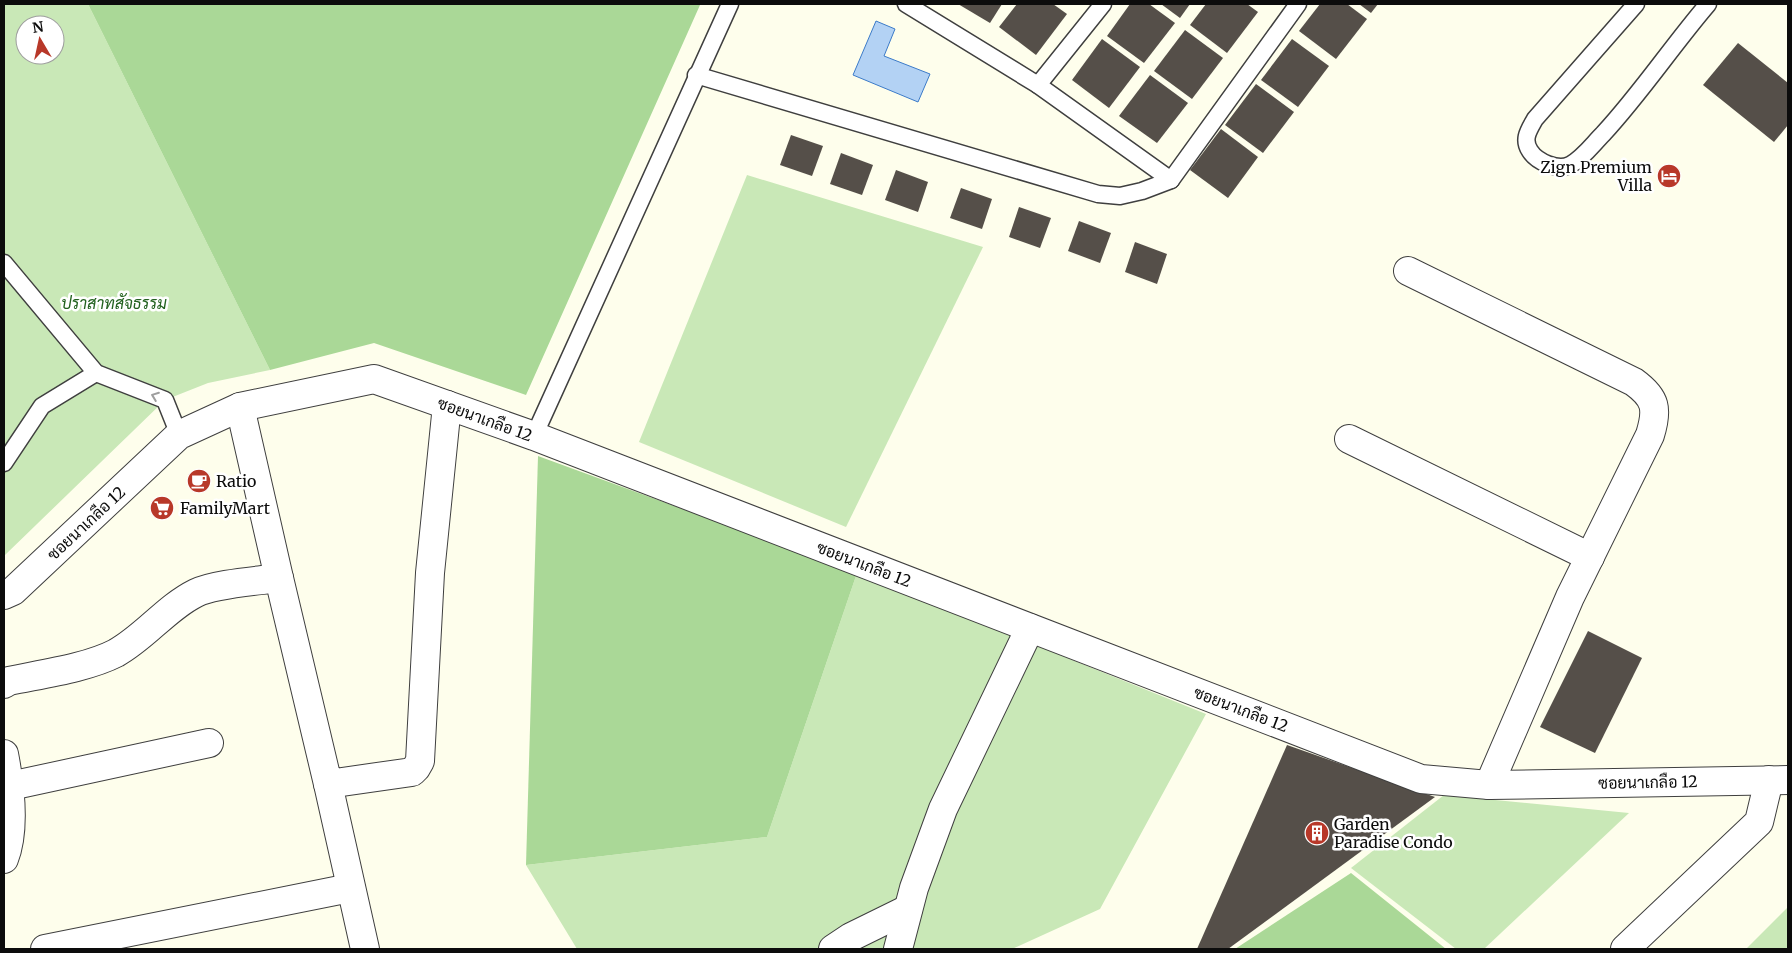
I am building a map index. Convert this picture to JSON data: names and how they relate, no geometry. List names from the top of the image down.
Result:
{
  "streets": {
    "street": ["ซอยนาเกลือ 12"]
  },
  "parks": ["ปราสาทสัจธรรม"],
  "places": {
    "hotel": ["Zign Premium Villa"],
    "cafe": ["Ratio"],
    "supermarket": ["FamilyMart"],
    "building": ["Garden Paradise Condo"]
  },
  "north": "top"
}
